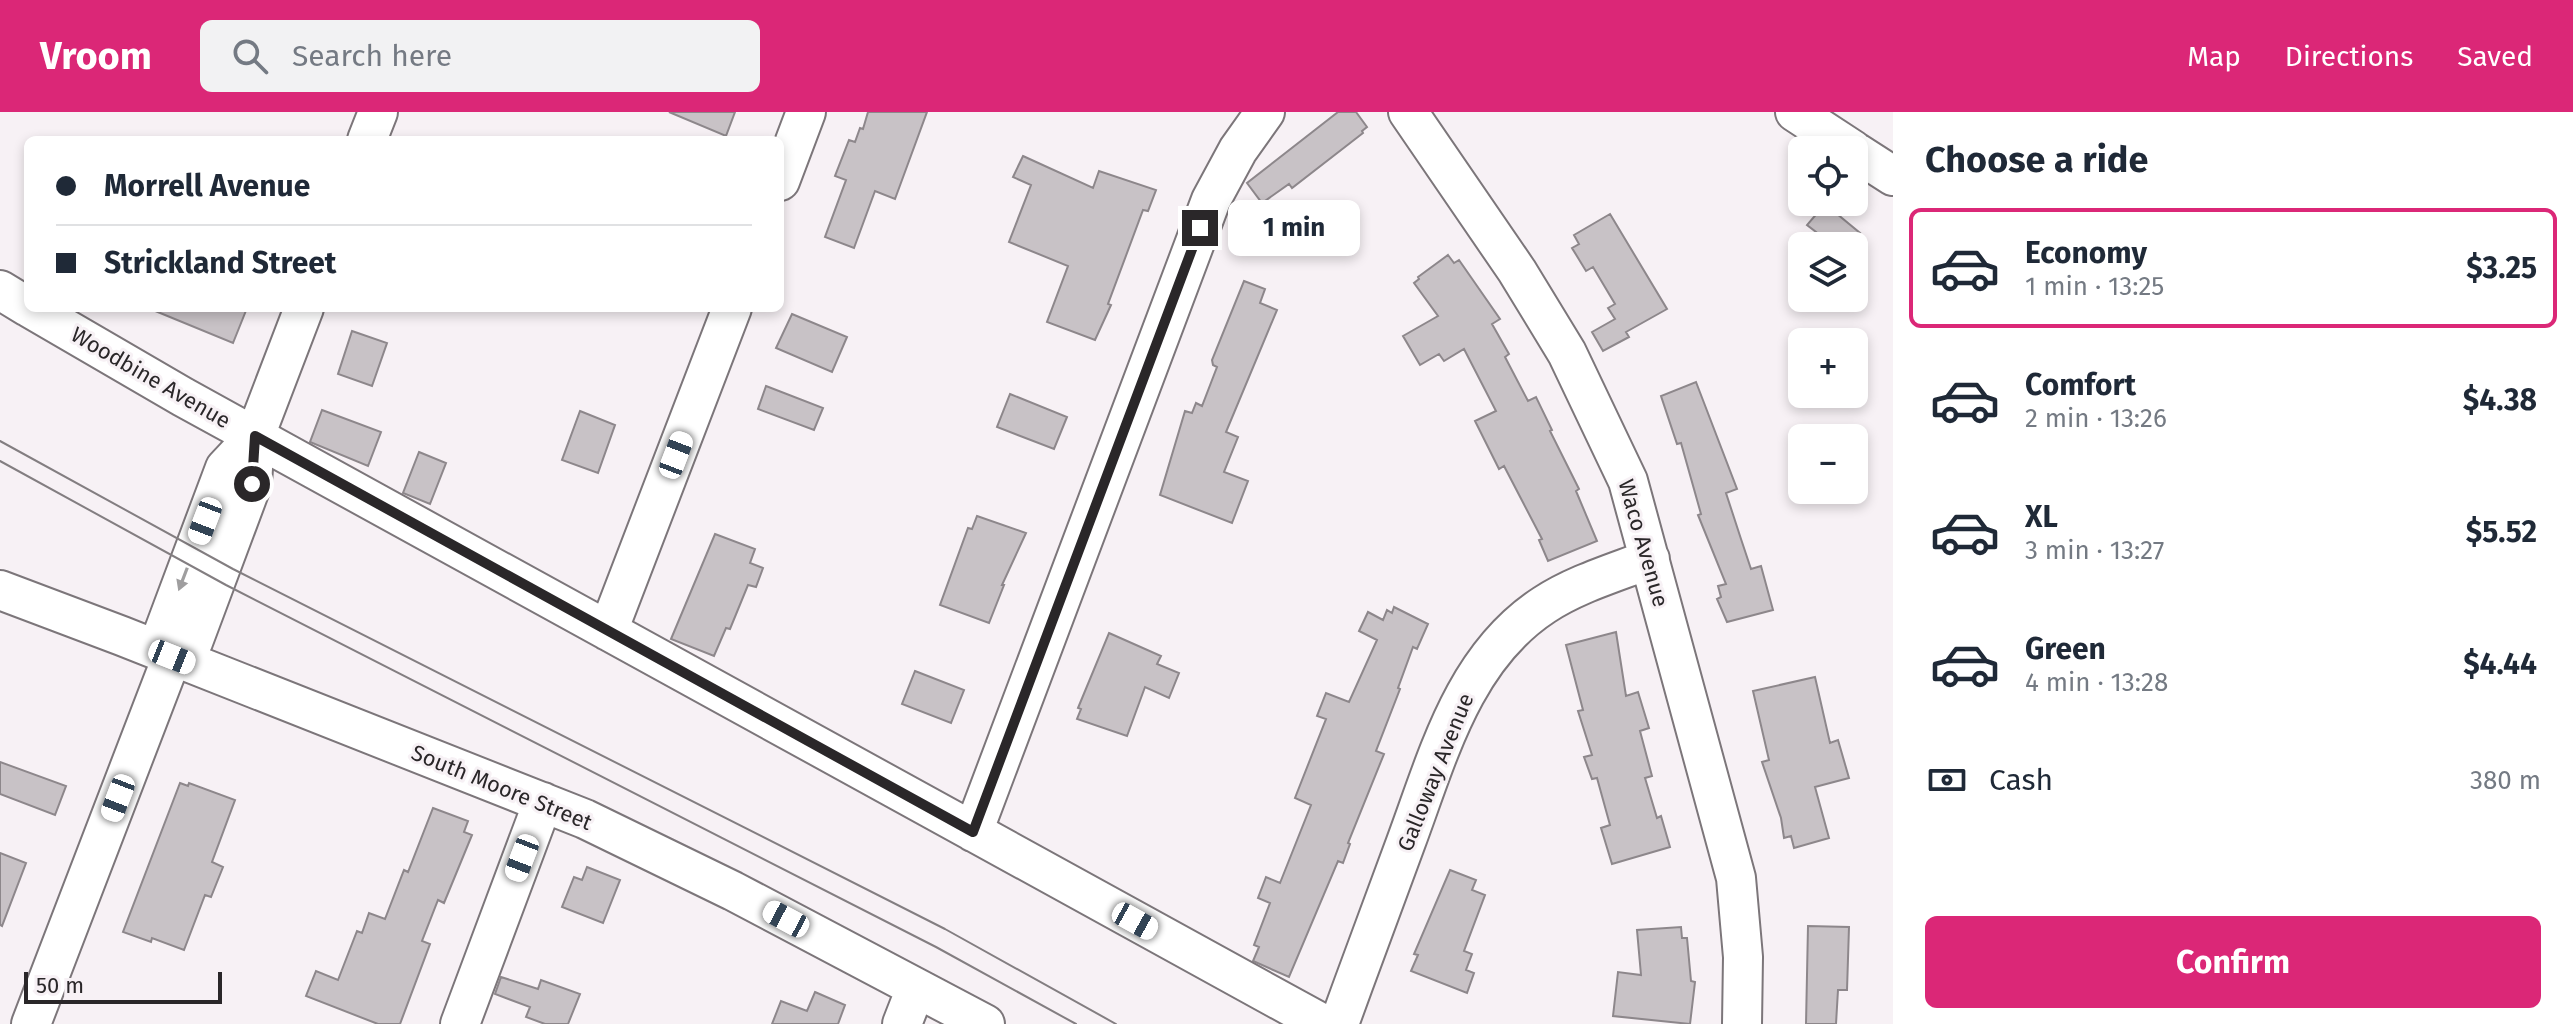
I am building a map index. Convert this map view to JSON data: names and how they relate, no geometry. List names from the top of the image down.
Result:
{
  "streets": {
    "street": [
      "Woodbine Avenue",
      "Waco Avenue",
      "Galloway Avenue",
      "South Moore Street"
    ]
  },
  "crossings": [
    ["Waco Avenue", "Galloway Avenue"]
  ],
  "scale_bar": "50 m",
  "page": {
    "header": "Vroom",
    "search": "Search here",
    "nav": ["Map", "Directions", "Saved"],
    "heading": "Choose a ride",
    "map_buttons": ["+", "−"],
    "banner": ["Morrell Avenue", "Strickland Street"],
    "bubble": "1 min",
    "list": [
      {
        "name": "Economy",
        "note": "1 min · 13:25",
        "value": "$3.25"
      },
      {
        "name": "Comfort",
        "note": "2 min · 13:26",
        "value": "$4.38"
      },
      {
        "name": "XL",
        "note": "3 min · 13:27",
        "value": "$5.52"
      },
      {
        "name": "Green",
        "note": "4 min · 13:28",
        "value": "$4.44"
      }
    ],
    "pay": ["Cash", "380 m"],
    "buttons": "Confirm",
    "scale": "50 m"
  }
}
